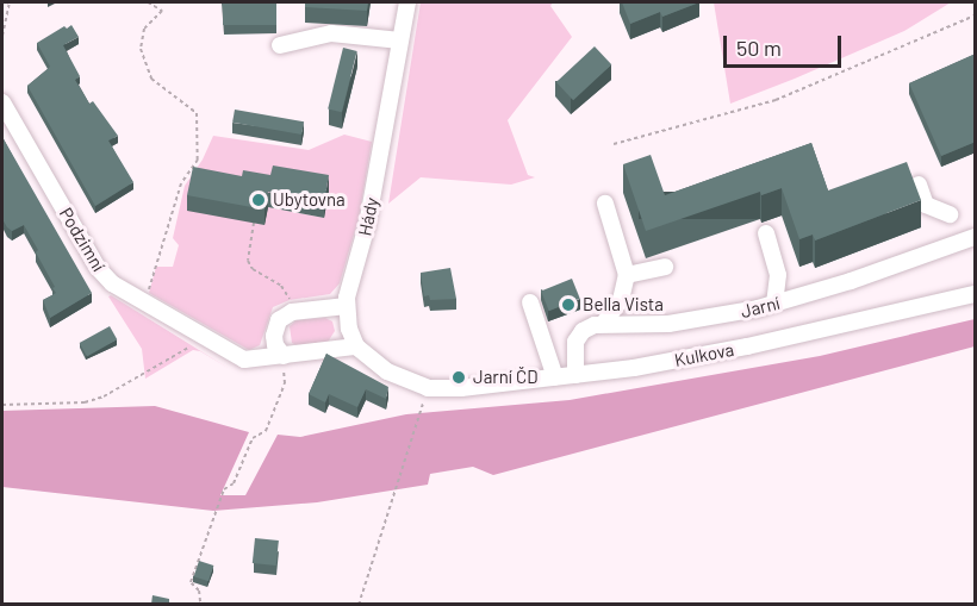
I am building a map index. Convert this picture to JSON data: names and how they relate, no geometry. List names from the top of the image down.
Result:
{
  "streets": {
    "street": [
      "Hády",
      "Podzimní",
      "Jarní",
      "Kulkova"
    ]
  },
  "crossings": [
    ["Hády", "Podzimní"],
    ["Hády", "Kulkova"],
    ["Podzimní", "Kulkova"]
  ],
  "places": ["Ubytovna", "Bella Vista", "Jarní ČD"],
  "scale_bar": "50 m"
}
